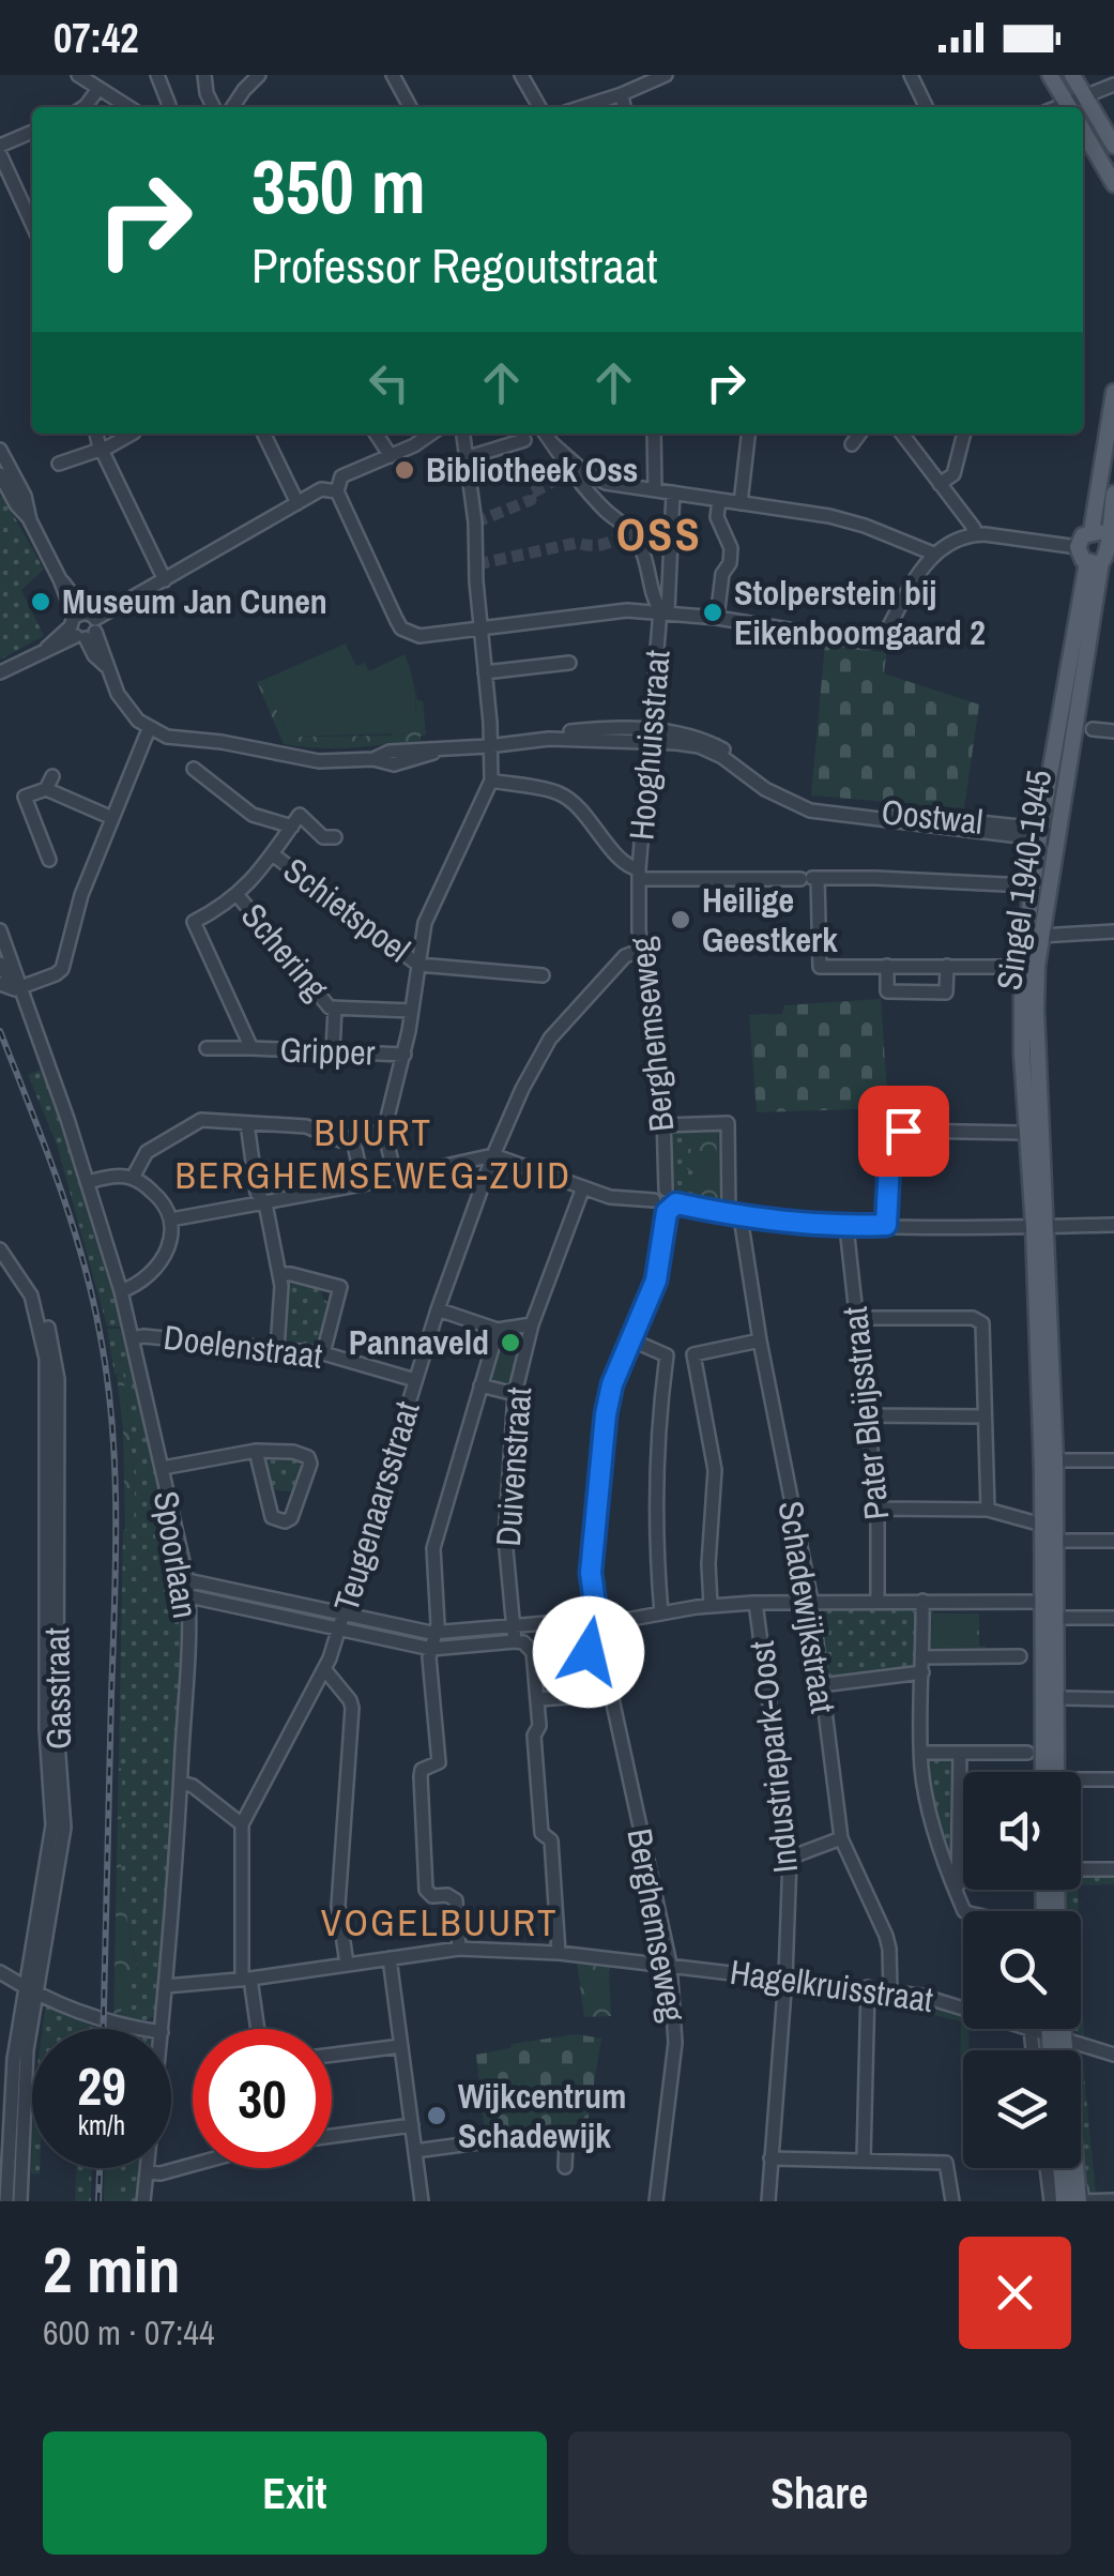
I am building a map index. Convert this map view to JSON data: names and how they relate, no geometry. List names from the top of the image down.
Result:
{
  "streets": {
    "main road": ["Singel 1940-1945"],
    "street": [
      "Hooghuisstraat",
      "Oostwal",
      "Schietspoel",
      "Schering",
      "Berghemseweg",
      "Gripper",
      "Doelenstraat",
      "Pater Bleijsstraat",
      "Duivenstraat",
      "Teugenaarsstraat",
      "Spoorlaan",
      "Schadewijkstraat",
      "Gasstraat",
      "Industriepark-Oost",
      "Hagelkruisstraat"
    ]
  },
  "crossings": [
    ["Hooghuisstraat", "Oostwal"],
    ["Hooghuisstraat", "Berghemseweg"],
    ["Oostwal", "Singel 1940-1945"],
    ["Schering", "Gripper"],
    ["Berghemseweg", "Teugenaarsstraat"],
    ["Berghemseweg", "Schadewijkstraat"],
    ["Berghemseweg", "Hagelkruisstraat"],
    ["Doelenstraat", "Teugenaarsstraat"],
    ["Doelenstraat", "Spoorlaan"],
    ["Teugenaarsstraat", "Hagelkruisstraat"],
    ["Spoorlaan", "Hagelkruisstraat"],
    ["Schadewijkstraat", "Hagelkruisstraat"],
    ["Industriepark-Oost", "Hagelkruisstraat"]
  ],
  "districts": ["OSS", "BUURT BERGHEMSEWEG-ZUID", "VOGELBUURT"],
  "places": [
    "Bibliotheek Oss",
    "Museum Jan Cunen",
    "Stolperstein bij Eikenboomgaard 2",
    "Heilige Geestkerk",
    "Pannaveld",
    "Wijkcentrum Schadewijk"
  ],
  "page": {
    "status": "07:42",
    "turn": ["350 m", "Professor Regoutstraat"],
    "speed": "29 km/h",
    "limit": "30",
    "heading": ["2 min", "600 m · 07:44"],
    "buttons": ["Exit", "Share"]
  }
}
